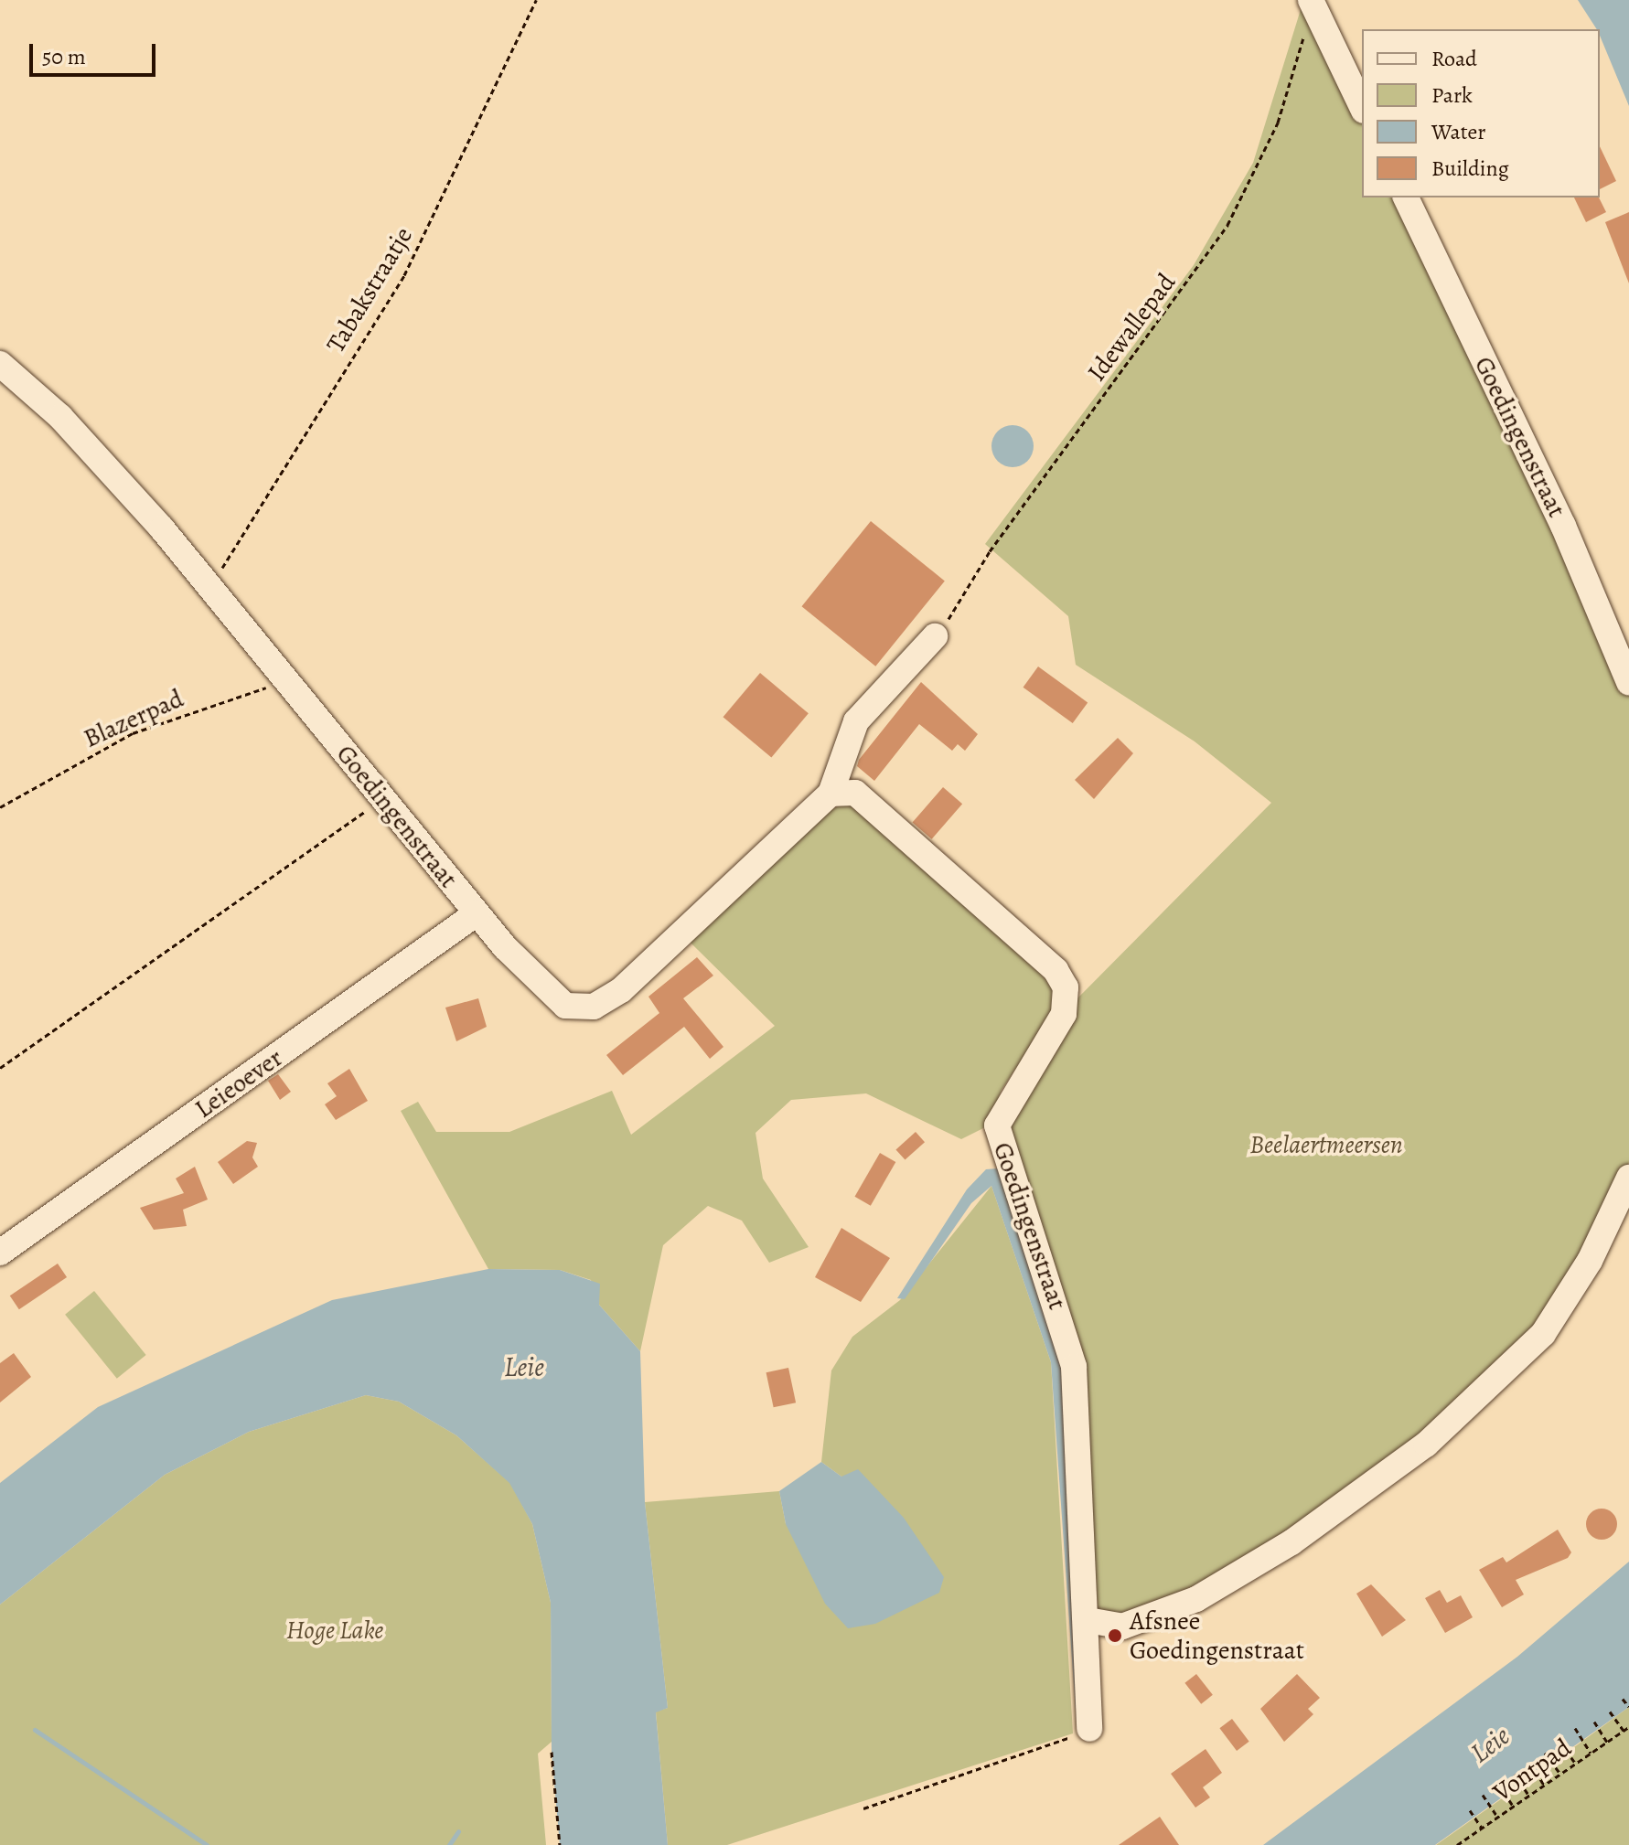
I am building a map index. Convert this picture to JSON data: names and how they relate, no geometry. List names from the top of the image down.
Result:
{
  "streets": {
    "street": ["Goedingenstraat", "Leieoever"],
    "path": [
      "Tabakstraatje",
      "Idewallepad",
      "Blazerpad",
      "Vontpad"
    ]
  },
  "crossings": [
    ["Tabakstraatje", "Goedingenstraat"],
    ["Goedingenstraat", "Blazerpad"],
    ["Goedingenstraat", "Leieoever"]
  ],
  "water": ["Leie"],
  "parks": ["Beelaertmeersen", "Hoge Lake"],
  "places": ["Afsnee Goedingenstraat"],
  "legend": [
    "Road",
    "Park",
    "Water",
    "Building"
  ],
  "scale_bar": "50 m"
}
